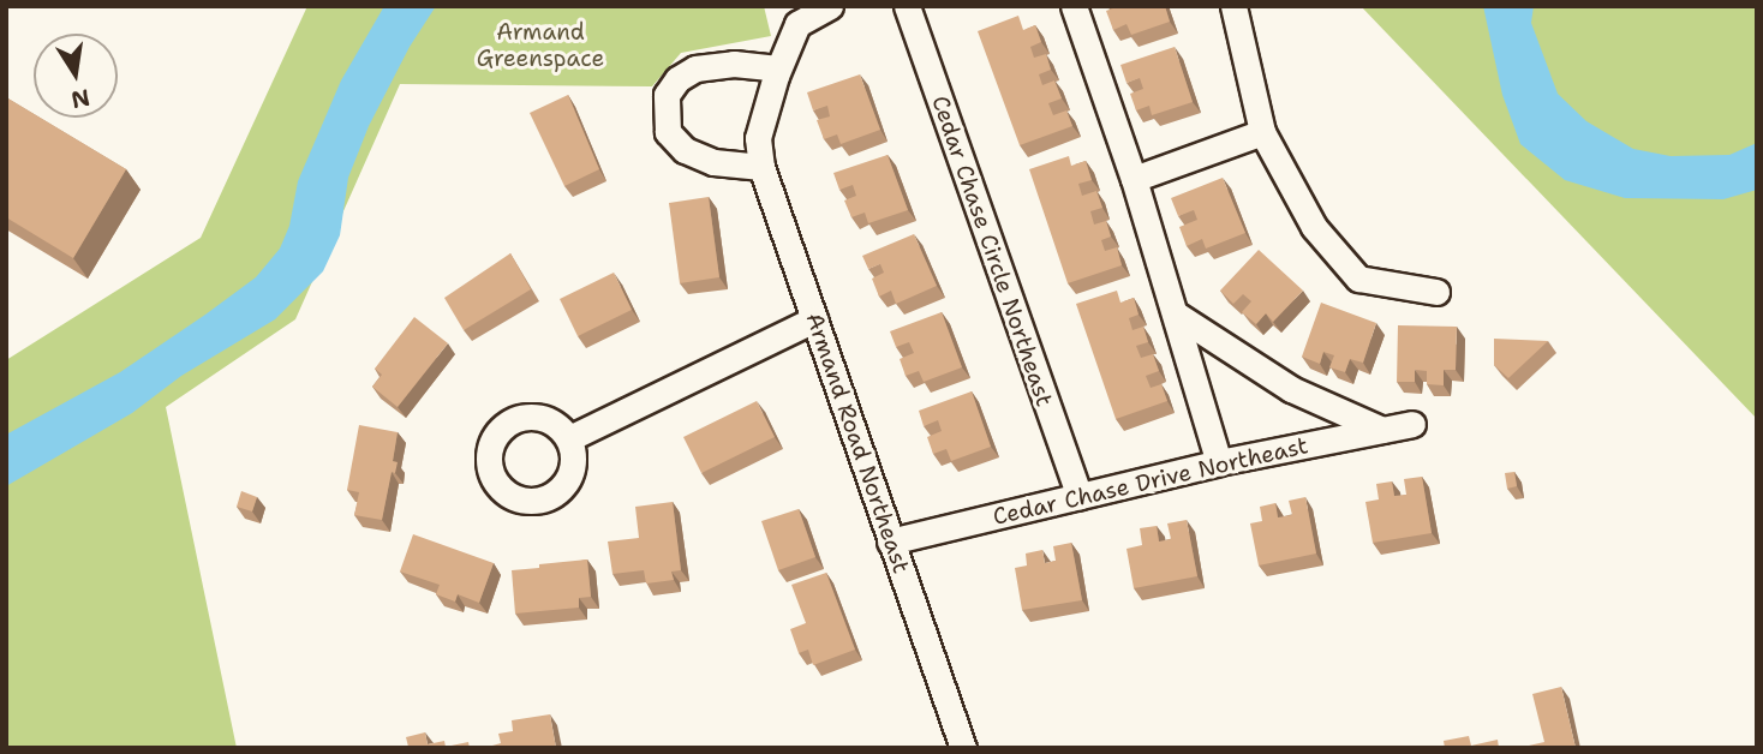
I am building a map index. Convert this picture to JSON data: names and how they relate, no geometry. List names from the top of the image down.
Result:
{
  "streets": {
    "street": ["Cedar Chase Circle Northeast", "Armand Road Northeast", "Cedar Chase Drive Northeast"]
  },
  "crossings": [
    ["Cedar Chase Circle Northeast", "Cedar Chase Drive Northeast"],
    ["Armand Road Northeast", "Cedar Chase Drive Northeast"]
  ],
  "parks": ["Armand Greenspace"],
  "north": "bottom"
}
